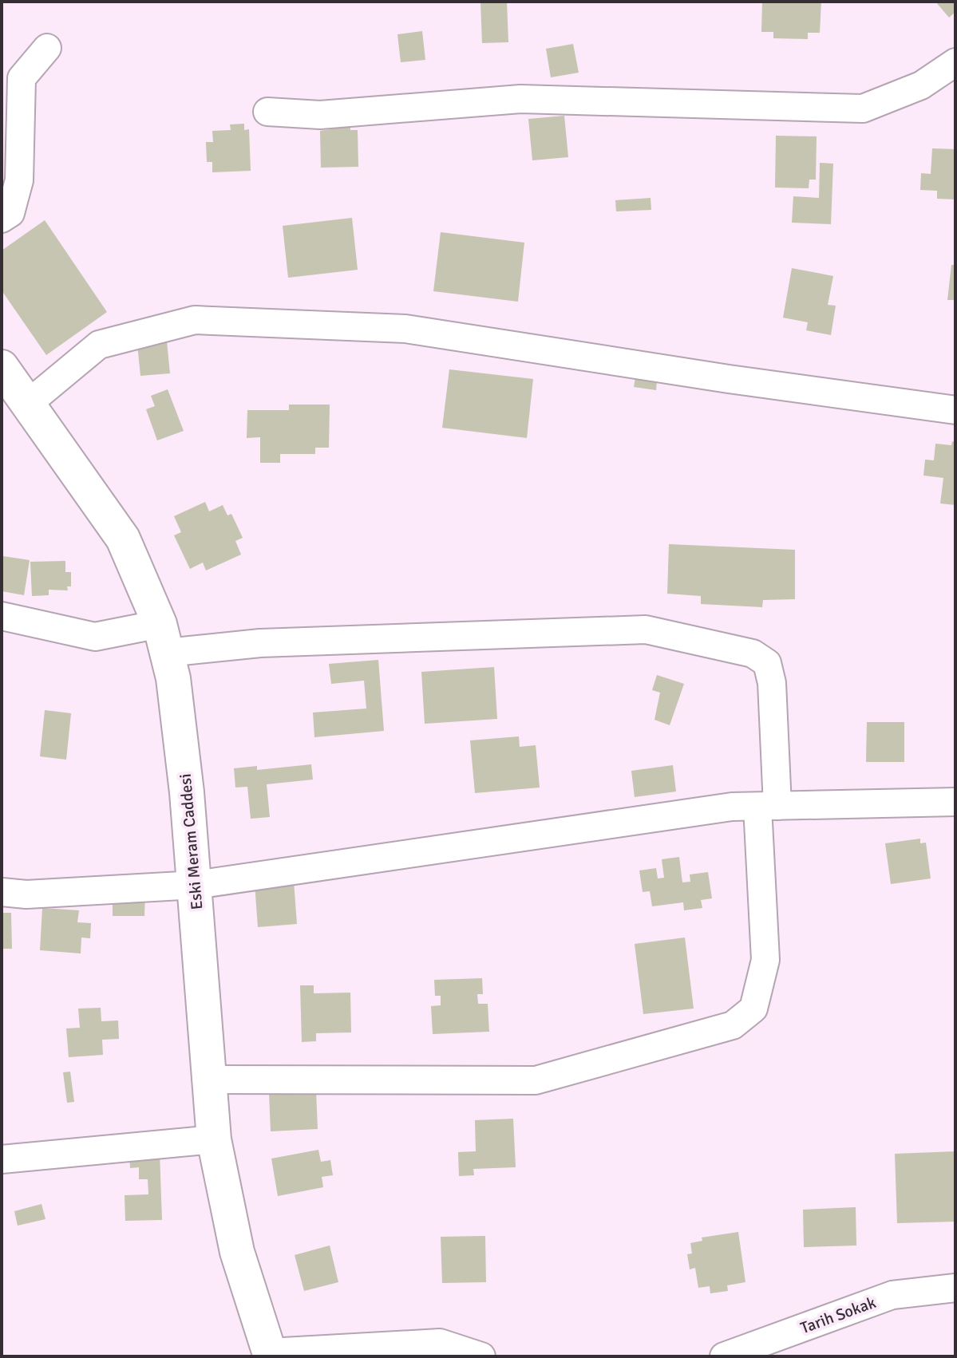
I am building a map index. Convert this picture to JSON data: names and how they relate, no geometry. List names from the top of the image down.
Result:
{
  "streets": {
    "street": ["Eski Meram Caddesi", "Tarih Sokak"]
  }
}
